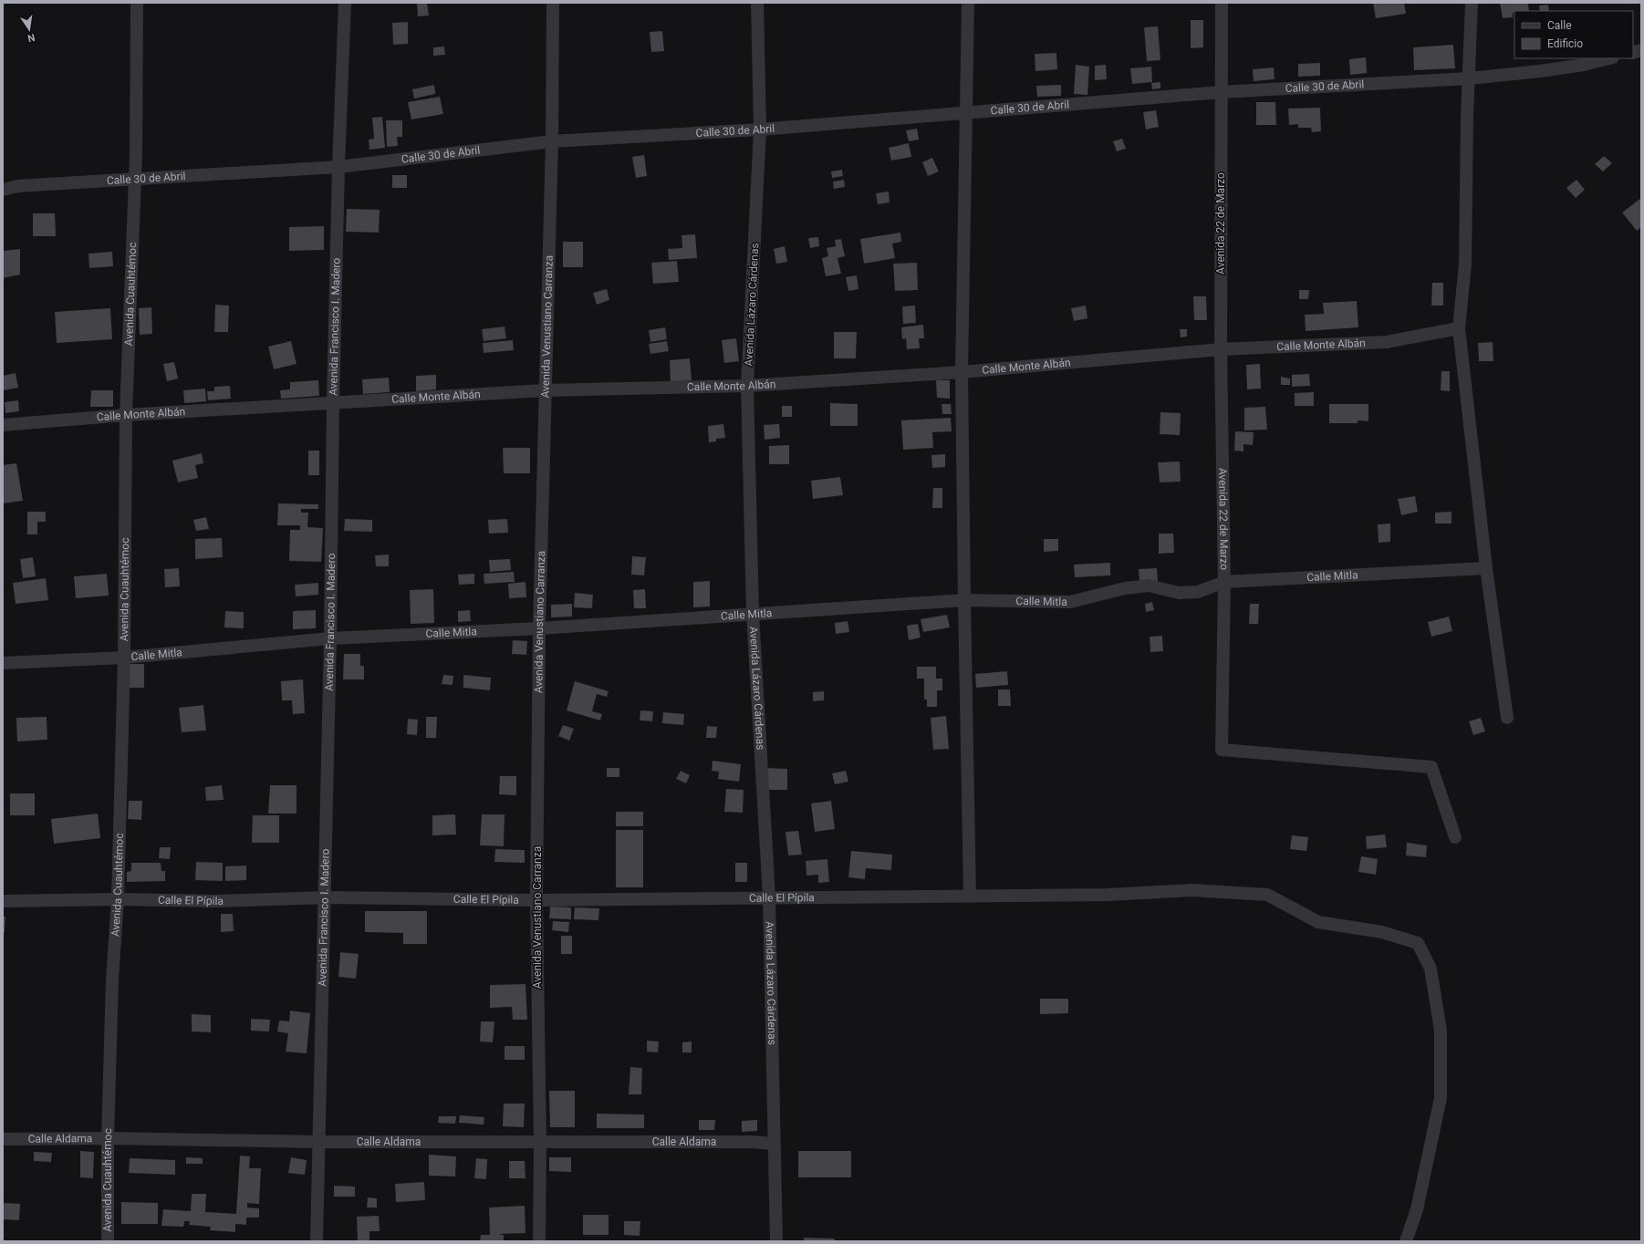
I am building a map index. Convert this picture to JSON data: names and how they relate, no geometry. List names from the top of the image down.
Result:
{
  "streets": {
    "street": [
      "Calle 30 de Abril",
      "Avenida 22 de Marzo",
      "Avenida Cuauhtémoc",
      "Avenida Lázaro Cárdenas",
      "Avenida Francisco I. Madero",
      "Avenida Venustiano Carranza",
      "Calle Monte Albán",
      "Calle Mitla",
      "Calle El Pípila",
      "Calle Aldama"
    ]
  },
  "crossings": [
    ["Calle 30 de Abril", "Avenida 22 de Marzo"],
    ["Calle 30 de Abril", "Avenida Cuauhtémoc"],
    ["Calle 30 de Abril", "Avenida Lázaro Cárdenas"],
    ["Calle 30 de Abril", "Avenida Francisco I. Madero"],
    ["Calle 30 de Abril", "Avenida Venustiano Carranza"],
    ["Avenida 22 de Marzo", "Calle Monte Albán"],
    ["Avenida 22 de Marzo", "Calle Mitla"],
    ["Avenida Cuauhtémoc", "Calle Monte Albán"],
    ["Avenida Cuauhtémoc", "Calle Mitla"],
    ["Avenida Cuauhtémoc", "Calle El Pípila"],
    ["Avenida Cuauhtémoc", "Calle Aldama"],
    ["Avenida Lázaro Cárdenas", "Calle Monte Albán"],
    ["Avenida Lázaro Cárdenas", "Calle Mitla"],
    ["Avenida Lázaro Cárdenas", "Calle El Pípila"],
    ["Avenida Lázaro Cárdenas", "Calle Aldama"],
    ["Avenida Francisco I. Madero", "Calle Monte Albán"],
    ["Avenida Francisco I. Madero", "Calle Mitla"],
    ["Avenida Francisco I. Madero", "Calle El Pípila"],
    ["Avenida Francisco I. Madero", "Calle Aldama"],
    ["Avenida Venustiano Carranza", "Calle Monte Albán"],
    ["Avenida Venustiano Carranza", "Calle Mitla"],
    ["Avenida Venustiano Carranza", "Calle El Pípila"],
    ["Avenida Venustiano Carranza", "Calle Aldama"]
  ],
  "legend": ["Calle", "Edificio"],
  "north": "bottom"
}
